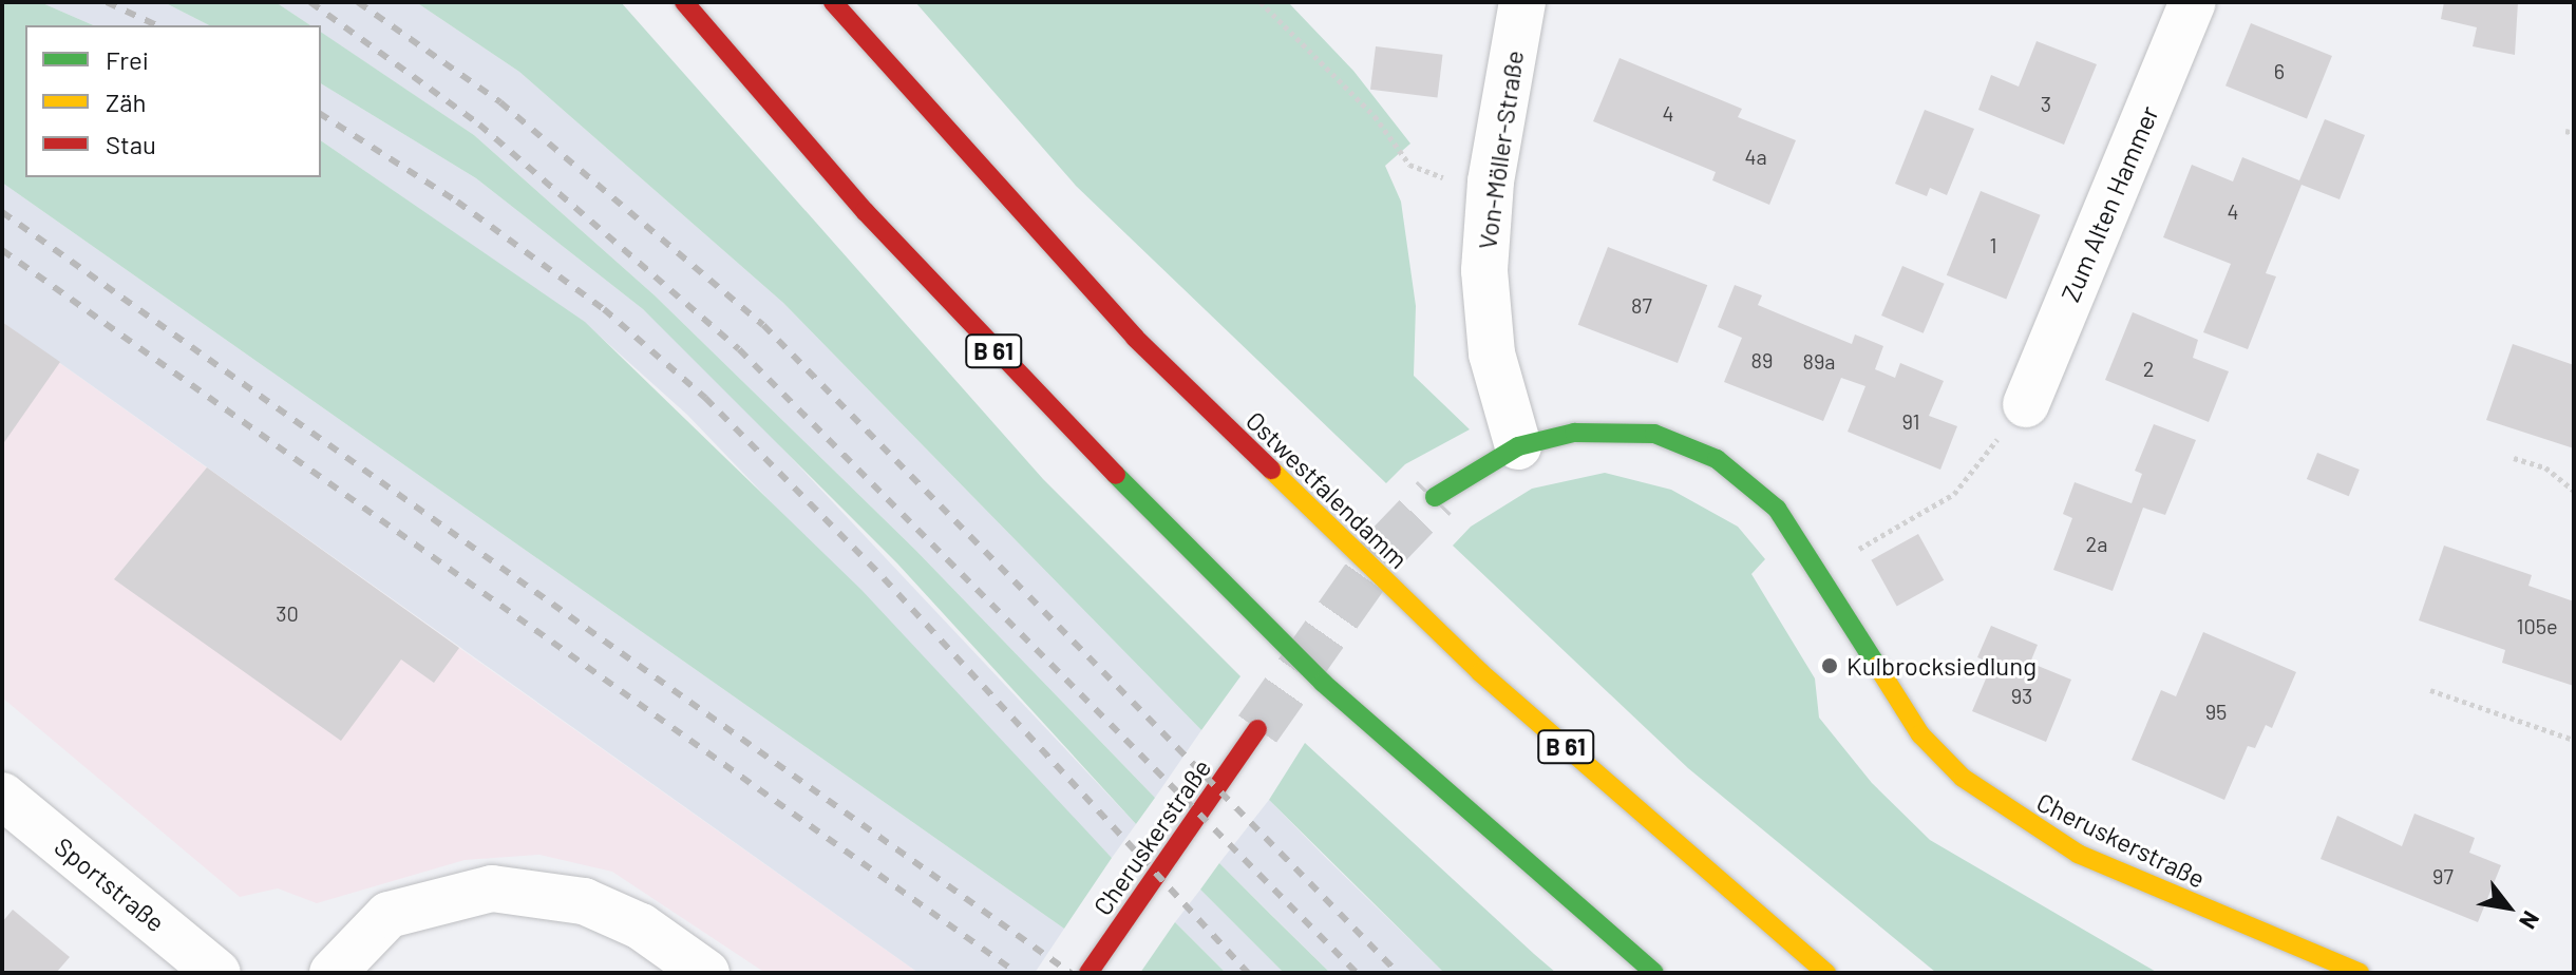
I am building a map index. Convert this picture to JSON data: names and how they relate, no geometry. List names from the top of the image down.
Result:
{
  "streets": {
    "main road": ["B 61", "Ostwestfalendamm", "Cheruskerstraße"],
    "street": ["Von-Möller-Straße", "Zum Alten Hammer", "Sportstraße"]
  },
  "crossings": [
    ["Von-Möller-Straße", "Cheruskerstraße"]
  ],
  "places": ["Kulbrocksiedlung"],
  "house_numbers": [
    "6",
    "3",
    "4",
    "4a",
    "4",
    "1",
    "87",
    "89",
    "89a",
    "2",
    "91",
    "2a",
    "30",
    "105e",
    "93",
    "95",
    "97"
  ],
  "legend": ["Frei", "Zäh", "Stau"],
  "north": "bottom right"
}
